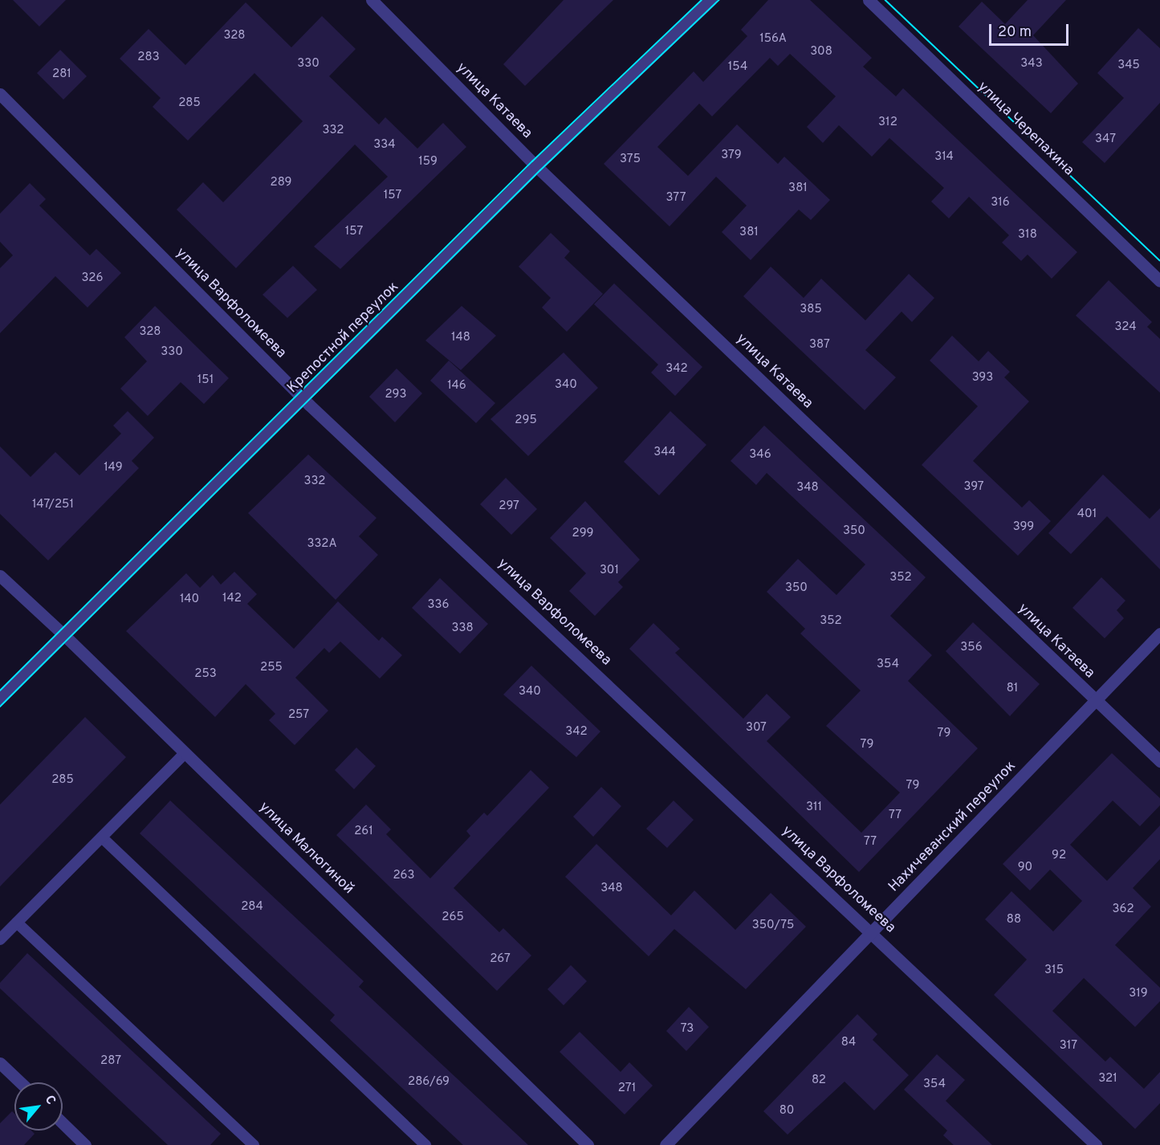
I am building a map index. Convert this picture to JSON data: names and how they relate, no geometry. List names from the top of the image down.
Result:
{
  "streets": {
    "street": [
      "улица Катаева",
      "улица Черепахина",
      "улица Варфоломеева",
      "Крепостной переулок",
      "Нахичеванский переулок",
      "улица Малюгиной"
    ]
  },
  "crossings": [
    ["улица Катаева", "Крепостной переулок"],
    ["улица Катаева", "Нахичеванский переулок"],
    ["улица Варфоломеева", "Крепостной переулок"],
    ["улица Варфоломеева", "Нахичеванский переулок"],
    ["Крепостной переулок", "улица Малюгиной"]
  ],
  "house_numbers": [
    "328",
    "156А",
    "308",
    "283",
    "330",
    "343",
    "345",
    "154",
    "281",
    "285",
    "312",
    "332",
    "347",
    "334",
    "379",
    "314",
    "375",
    "159",
    "289",
    "381",
    "157",
    "377",
    "316",
    "157",
    "381",
    "318",
    "326",
    "385",
    "324",
    "328",
    "148",
    "387",
    "330",
    "342",
    "393",
    "151",
    "340",
    "146",
    "293",
    "295",
    "344",
    "346",
    "149",
    "332",
    "397",
    "348",
    "147/251",
    "297",
    "401",
    "399",
    "350",
    "299",
    "332А",
    "301",
    "352",
    "350",
    "142",
    "140",
    "336",
    "352",
    "338",
    "356",
    "354",
    "255",
    "253",
    "81",
    "340",
    "257",
    "307",
    "342",
    "79",
    "79",
    "285",
    "79",
    "311",
    "77",
    "261",
    "77",
    "92",
    "90",
    "263",
    "348",
    "284",
    "362",
    "265",
    "88",
    "350/75",
    "267",
    "315",
    "319",
    "73",
    "84",
    "317",
    "287",
    "321",
    "82",
    "286/69",
    "354",
    "271",
    "80"
  ],
  "scale_bar": "20 m",
  "north": "top right"
}
